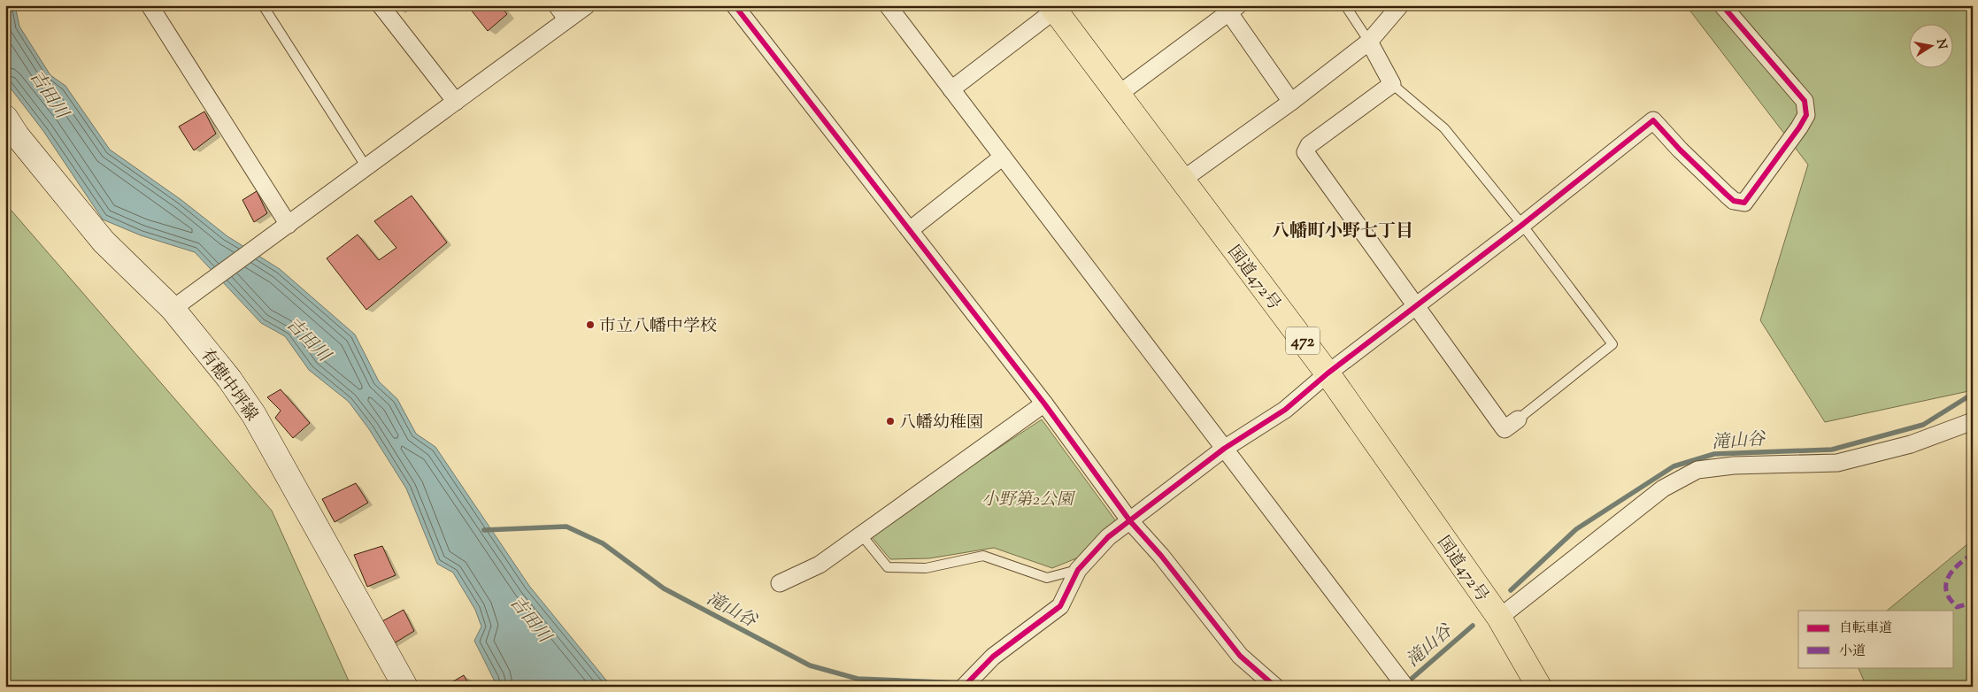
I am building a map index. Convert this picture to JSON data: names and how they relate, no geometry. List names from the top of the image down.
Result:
{
  "streets": {
    "highway": ["国道472号", "472"],
    "main road": ["有穂中坪線"]
  },
  "districts": ["八幡町小野七丁目"],
  "water": ["吉田川", "滝山谷"],
  "parks": ["小野第2公園"],
  "places": ["市立八幡中学校", "八幡幼稚園"],
  "legend": ["自転車道", "小道"],
  "north": "right"
}
